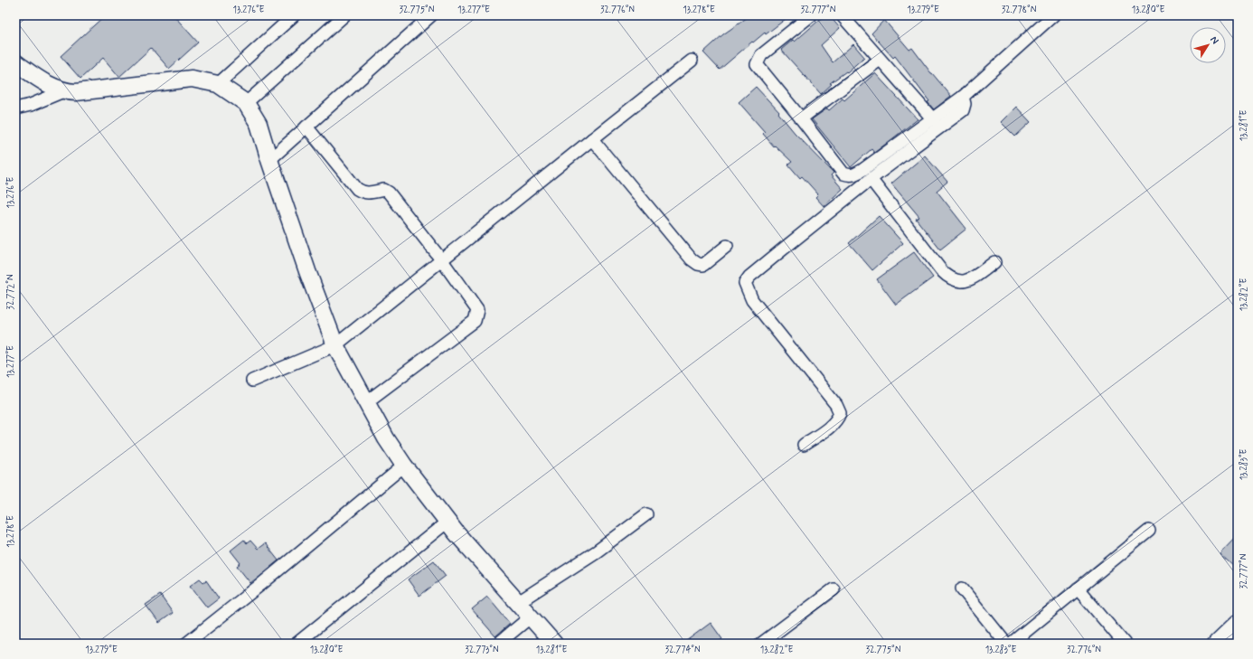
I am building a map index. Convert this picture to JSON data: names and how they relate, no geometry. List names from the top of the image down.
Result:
{
  "north": "top right",
  "coordinates": [
    "13.276°E",
    "32.775°N",
    "13.277°E",
    "32.776°N",
    "13.278°E",
    "32.777°N",
    "13.279°E",
    "32.778°N",
    "13.280°E",
    "13.281°E",
    "32.772°N",
    "13.282°E",
    "13.283°E",
    "32.773°N",
    "32.774°N"
  ]
}
